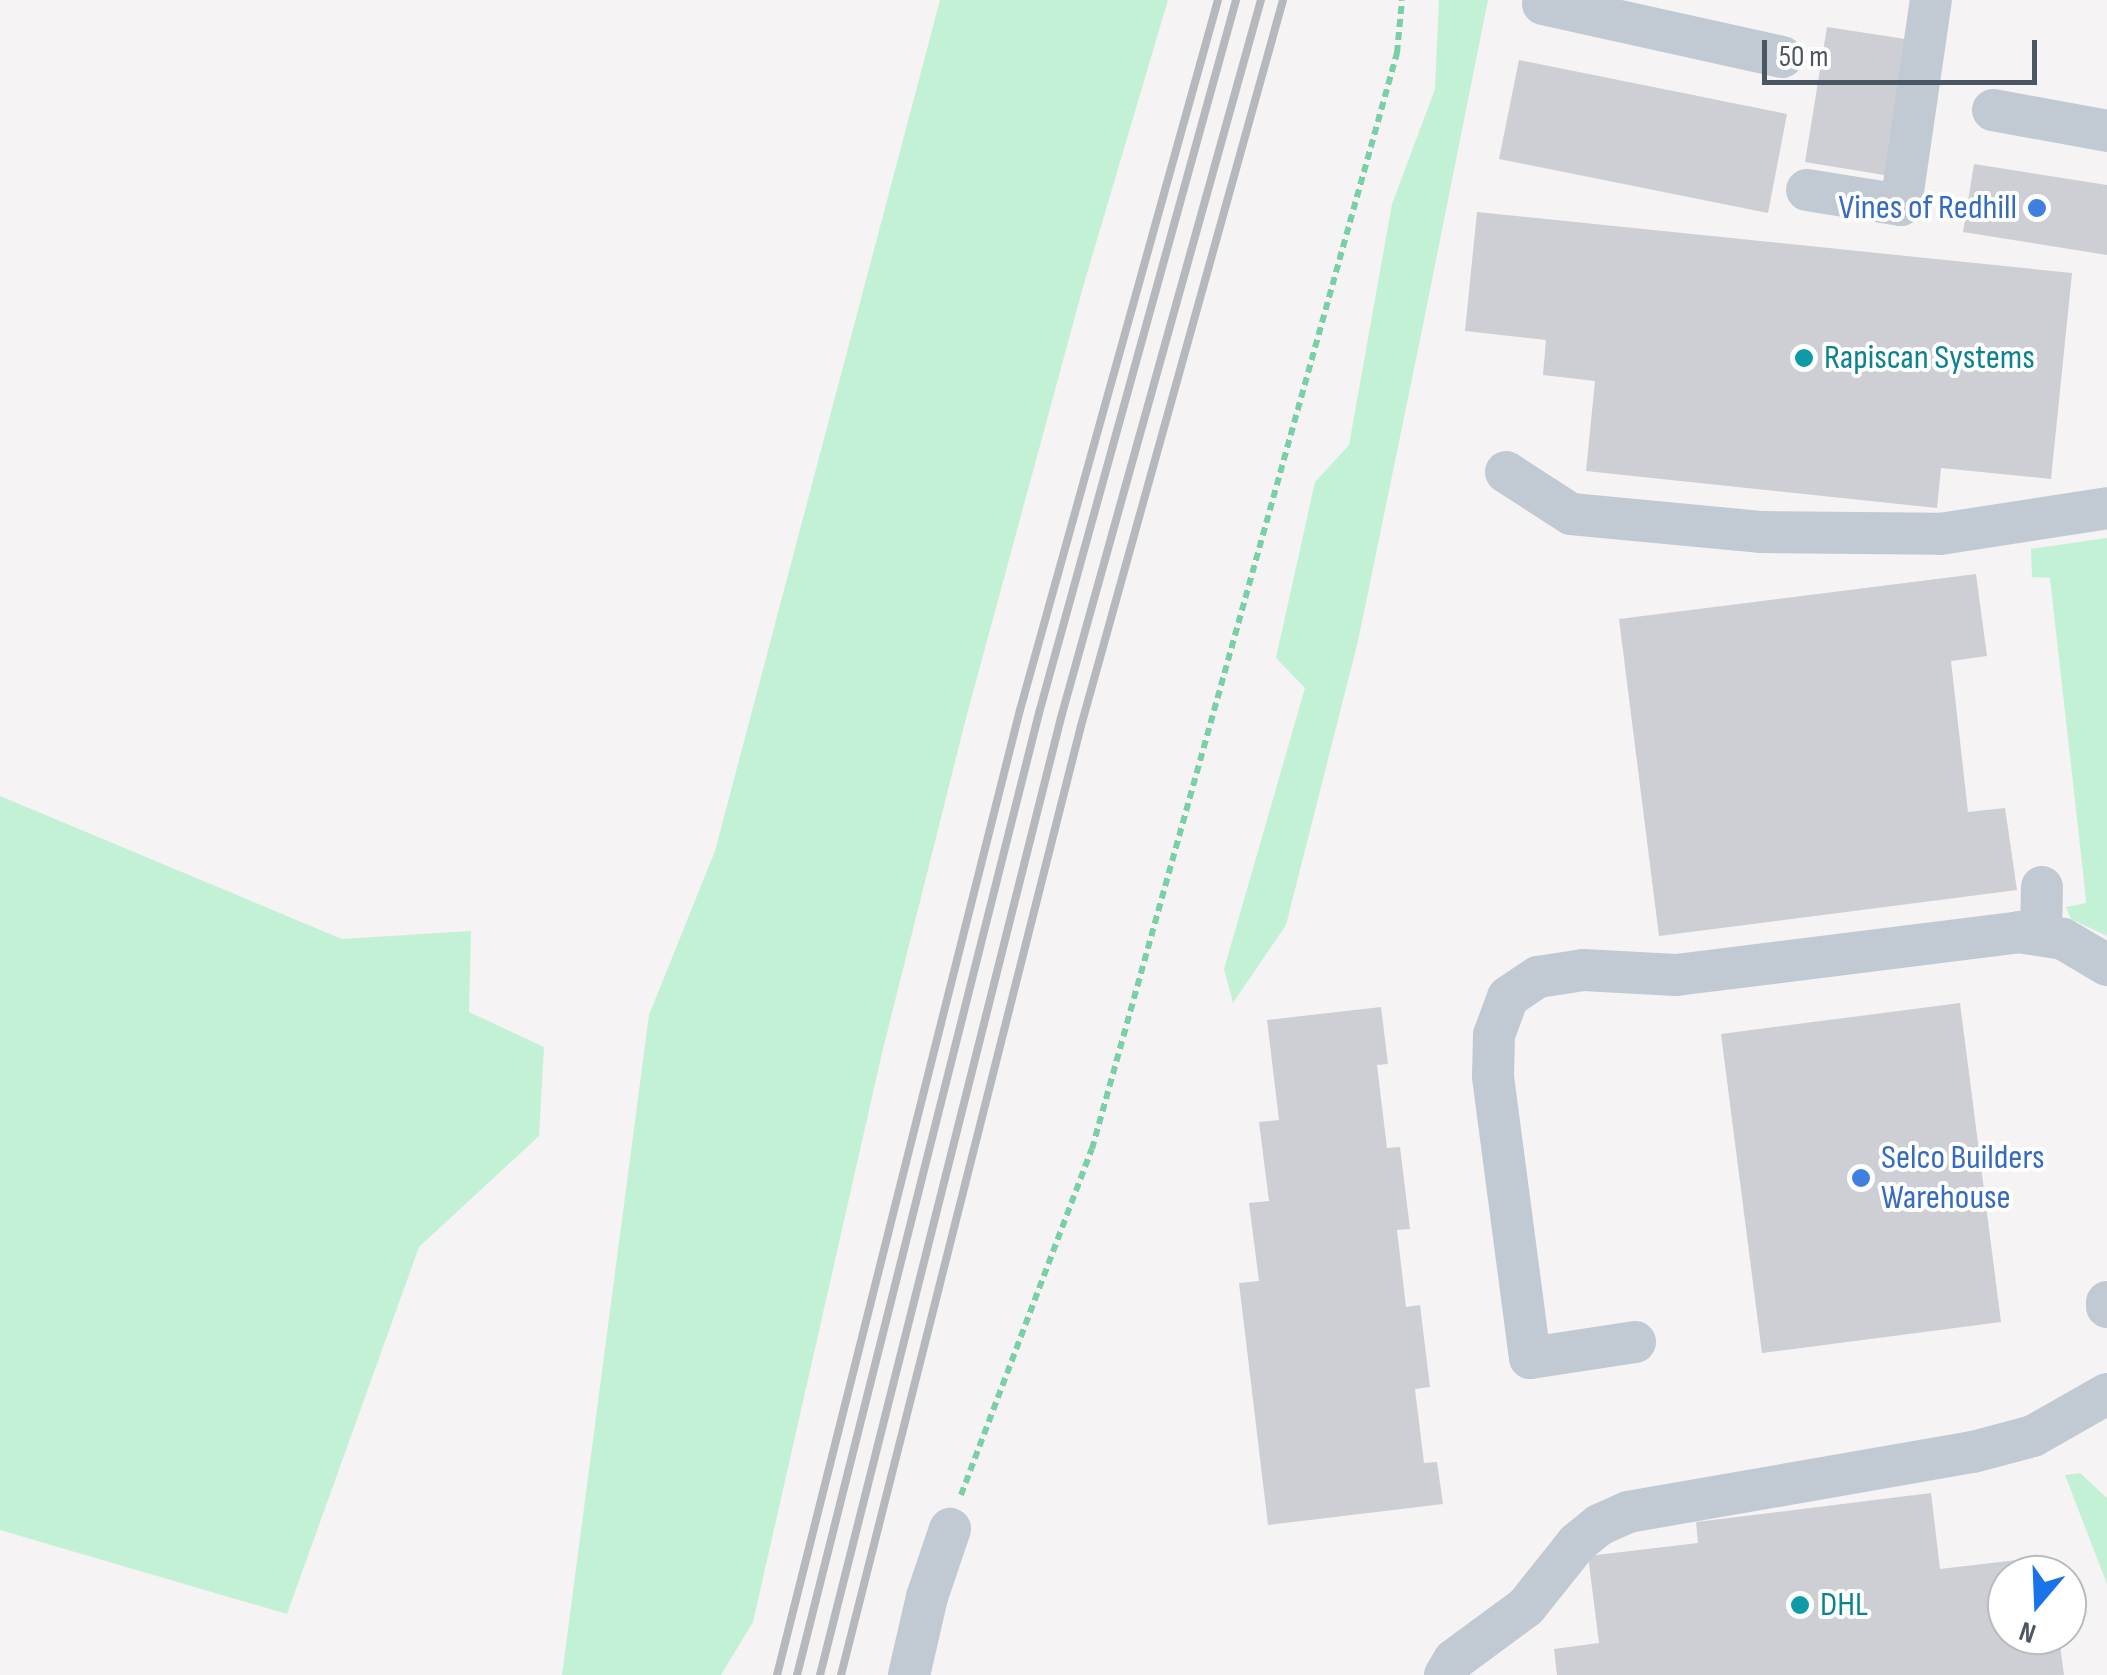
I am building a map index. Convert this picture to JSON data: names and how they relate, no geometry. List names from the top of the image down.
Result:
{
  "places": [
    "Vines of Redhill",
    "Rapiscan Systems",
    "Selco Builders Warehouse",
    "DHL"
  ],
  "scale_bar": "50 m",
  "north": "bottom"
}
